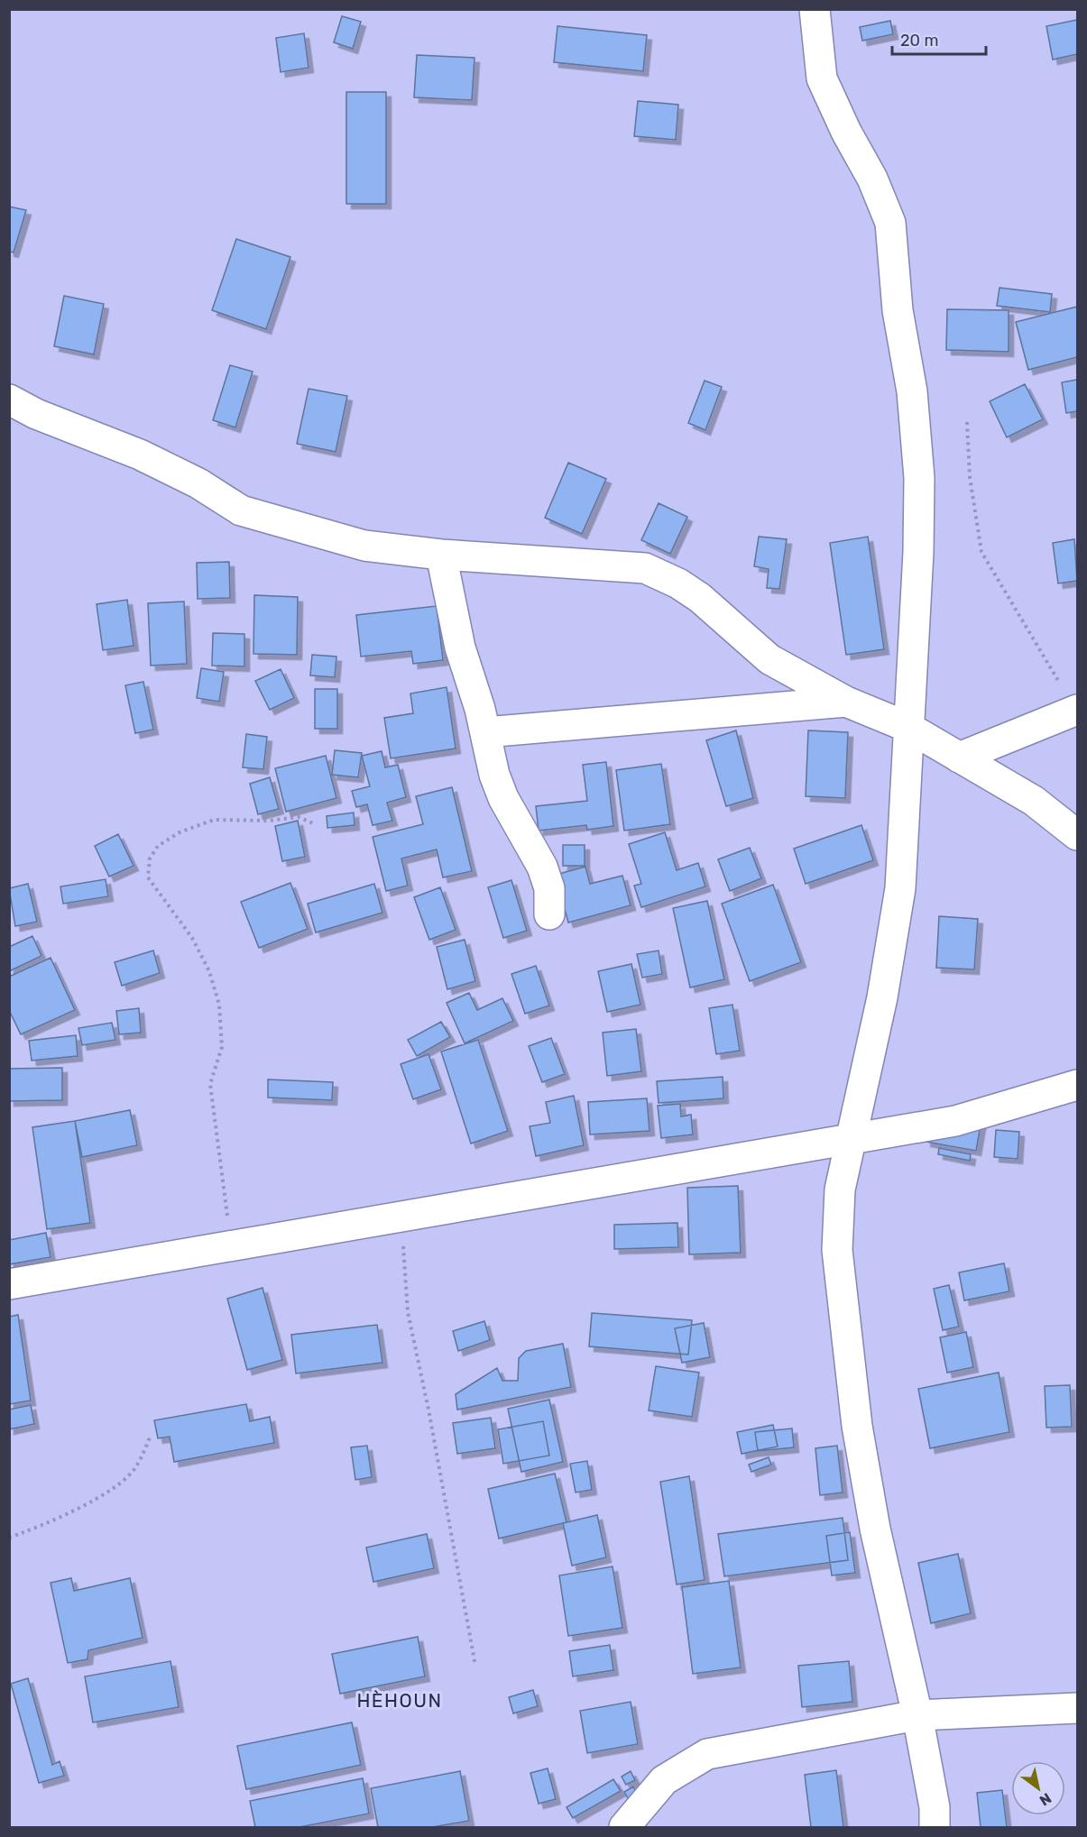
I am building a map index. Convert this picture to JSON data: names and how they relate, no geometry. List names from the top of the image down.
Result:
{
  "districts": ["HÈHOUN"],
  "scale_bar": "20 m",
  "north": "bottom right"
}
